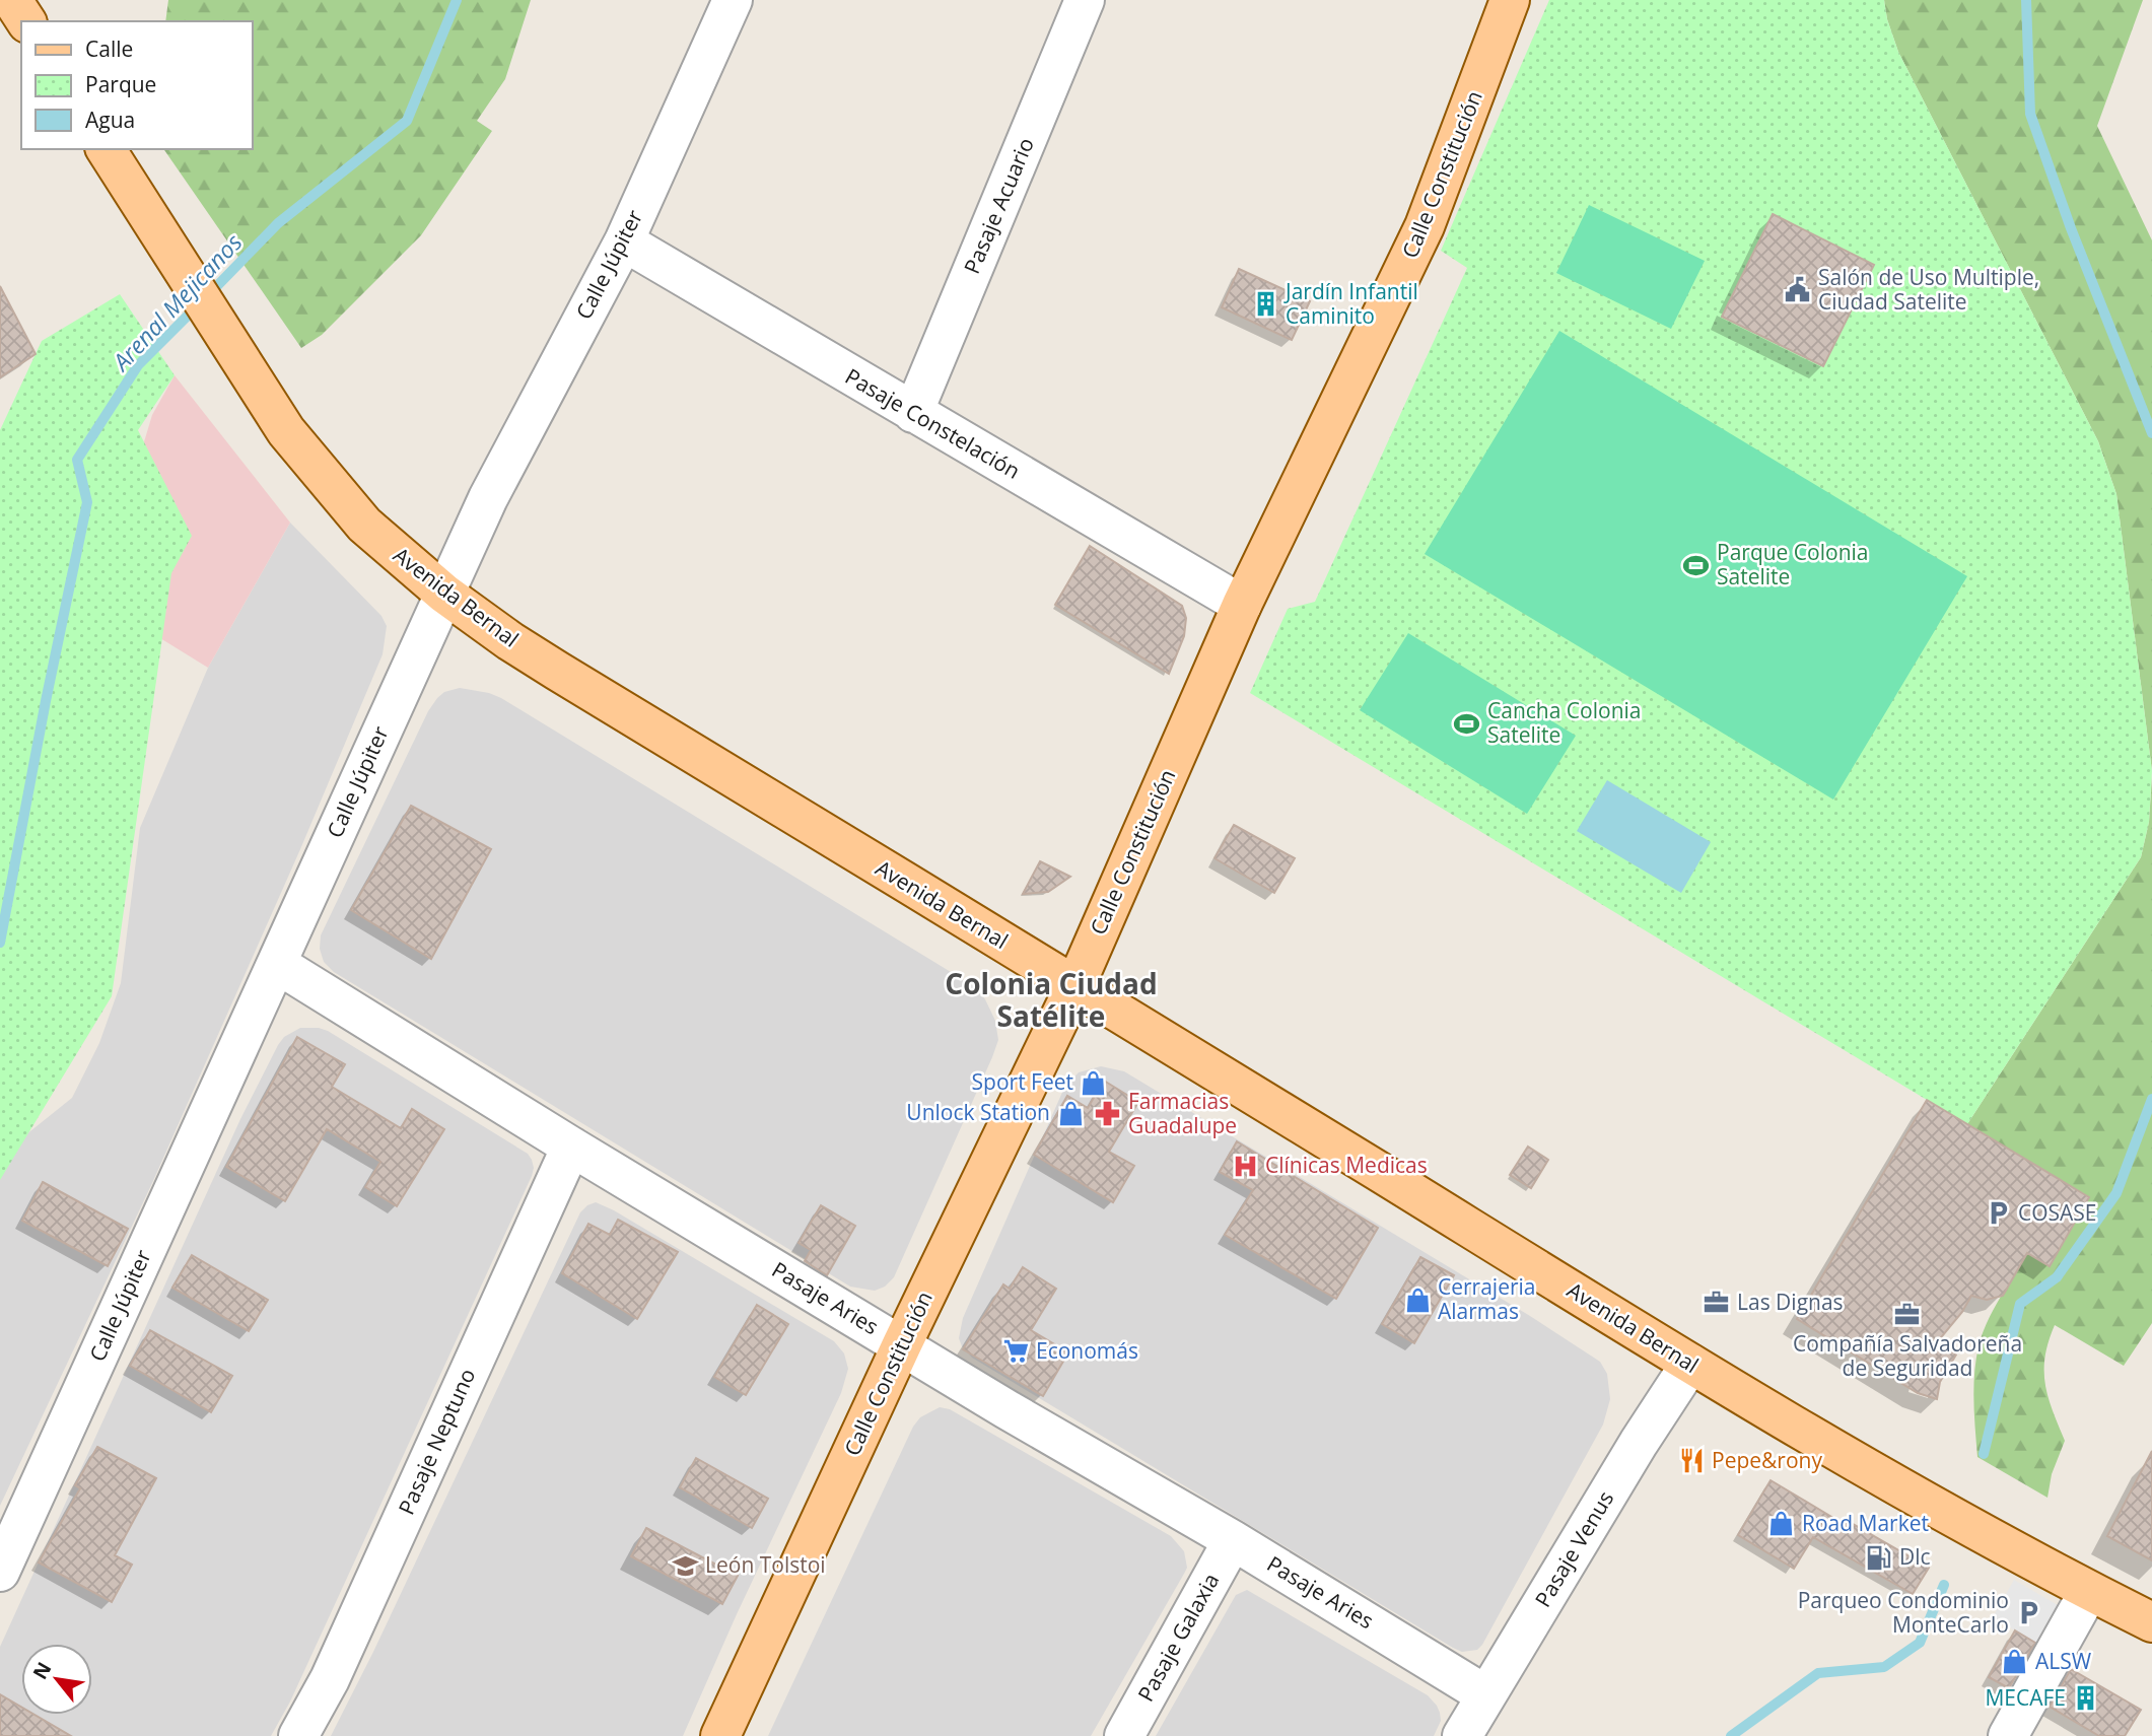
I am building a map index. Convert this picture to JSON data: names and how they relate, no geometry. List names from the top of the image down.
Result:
{
  "streets": {
    "main road": ["Calle Constitución", "Avenida Bernal"],
    "street": [
      "Pasaje Acuario",
      "Calle Júpiter",
      "Pasaje Constelación",
      "Pasaje Aries",
      "Pasaje Neptuno",
      "Pasaje Venus",
      "Pasaje Galaxia"
    ]
  },
  "crossings": [
    ["Calle Constitución", "Pasaje Constelación"],
    ["Calle Constitución", "Avenida Bernal"],
    ["Calle Constitución", "Pasaje Aries"],
    ["Pasaje Acuario", "Pasaje Constelación"],
    ["Calle Júpiter", "Pasaje Constelación"],
    ["Calle Júpiter", "Avenida Bernal"],
    ["Calle Júpiter", "Pasaje Aries"],
    ["Avenida Bernal", "Pasaje Venus"],
    ["Pasaje Aries", "Pasaje Neptuno"],
    ["Pasaje Aries", "Pasaje Venus"],
    ["Pasaje Aries", "Pasaje Galaxia"]
  ],
  "districts": ["Colonia Ciudad Satélite"],
  "water": ["Arenal Mejicanos"],
  "places": {
    "public building": ["Salón de Uso Multiple, Ciudad Satelite"],
    "building": ["Jardín Infantil Caminito", "MECAFE"],
    "sports": ["Parque Colonia Satelite", "Cancha Colonia Satelite"],
    "shop": [
      "Sport Feet",
      "Unlock Station",
      "Cerrajeria Alarmas",
      "Road Market",
      "ALSW"
    ],
    "pharmacy": ["Farmacias Guadalupe"],
    "hospital": ["Clínicas Medicas"],
    "parking": ["COSASE", "Parqueo Condominio MonteCarlo"],
    "office": ["Las Dignas", "Compañía Salvadoreña de Seguridad"],
    "supermarket": ["Economás"],
    "restaurant": ["Pepe&rony"],
    "fuel station": ["Dlc"],
    "school or university": ["León Tolstoi"]
  },
  "legend": ["Calle", "Parque", "Agua"],
  "north": "top left"
}
